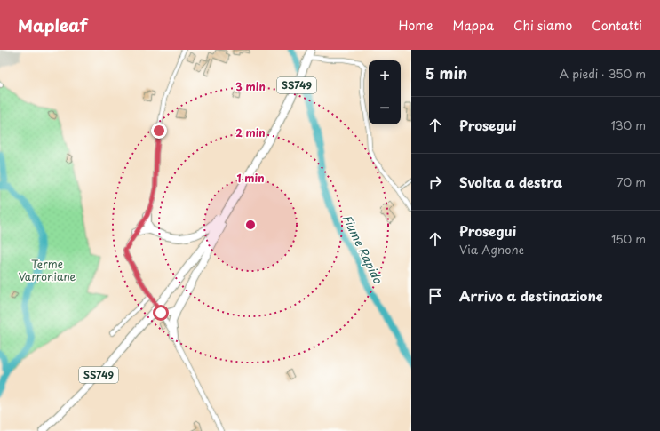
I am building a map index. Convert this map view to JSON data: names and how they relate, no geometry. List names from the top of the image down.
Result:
{
  "streets": {
    "highway": ["SS749"]
  },
  "water": ["Fiume Rapido"],
  "parks": ["Terme Varroniane"],
  "page": {
    "header": "Mapleaf",
    "nav": [
      "Home",
      "Mappa",
      "Chi siamo",
      "Contatti"
    ],
    "heading": ["5 min", "A piedi · 350 m"],
    "map_buttons": ["+", "−"],
    "list": [
      ["Prosegui", "130 m"],
      ["Svolta a destra", "70 m"],
      ["Prosegui", "Via Agnone", "150 m"],
      "Arrivo a destinazione"
    ]
  },
  "rings": ["3 min", "2 min", "1 min"]
}
